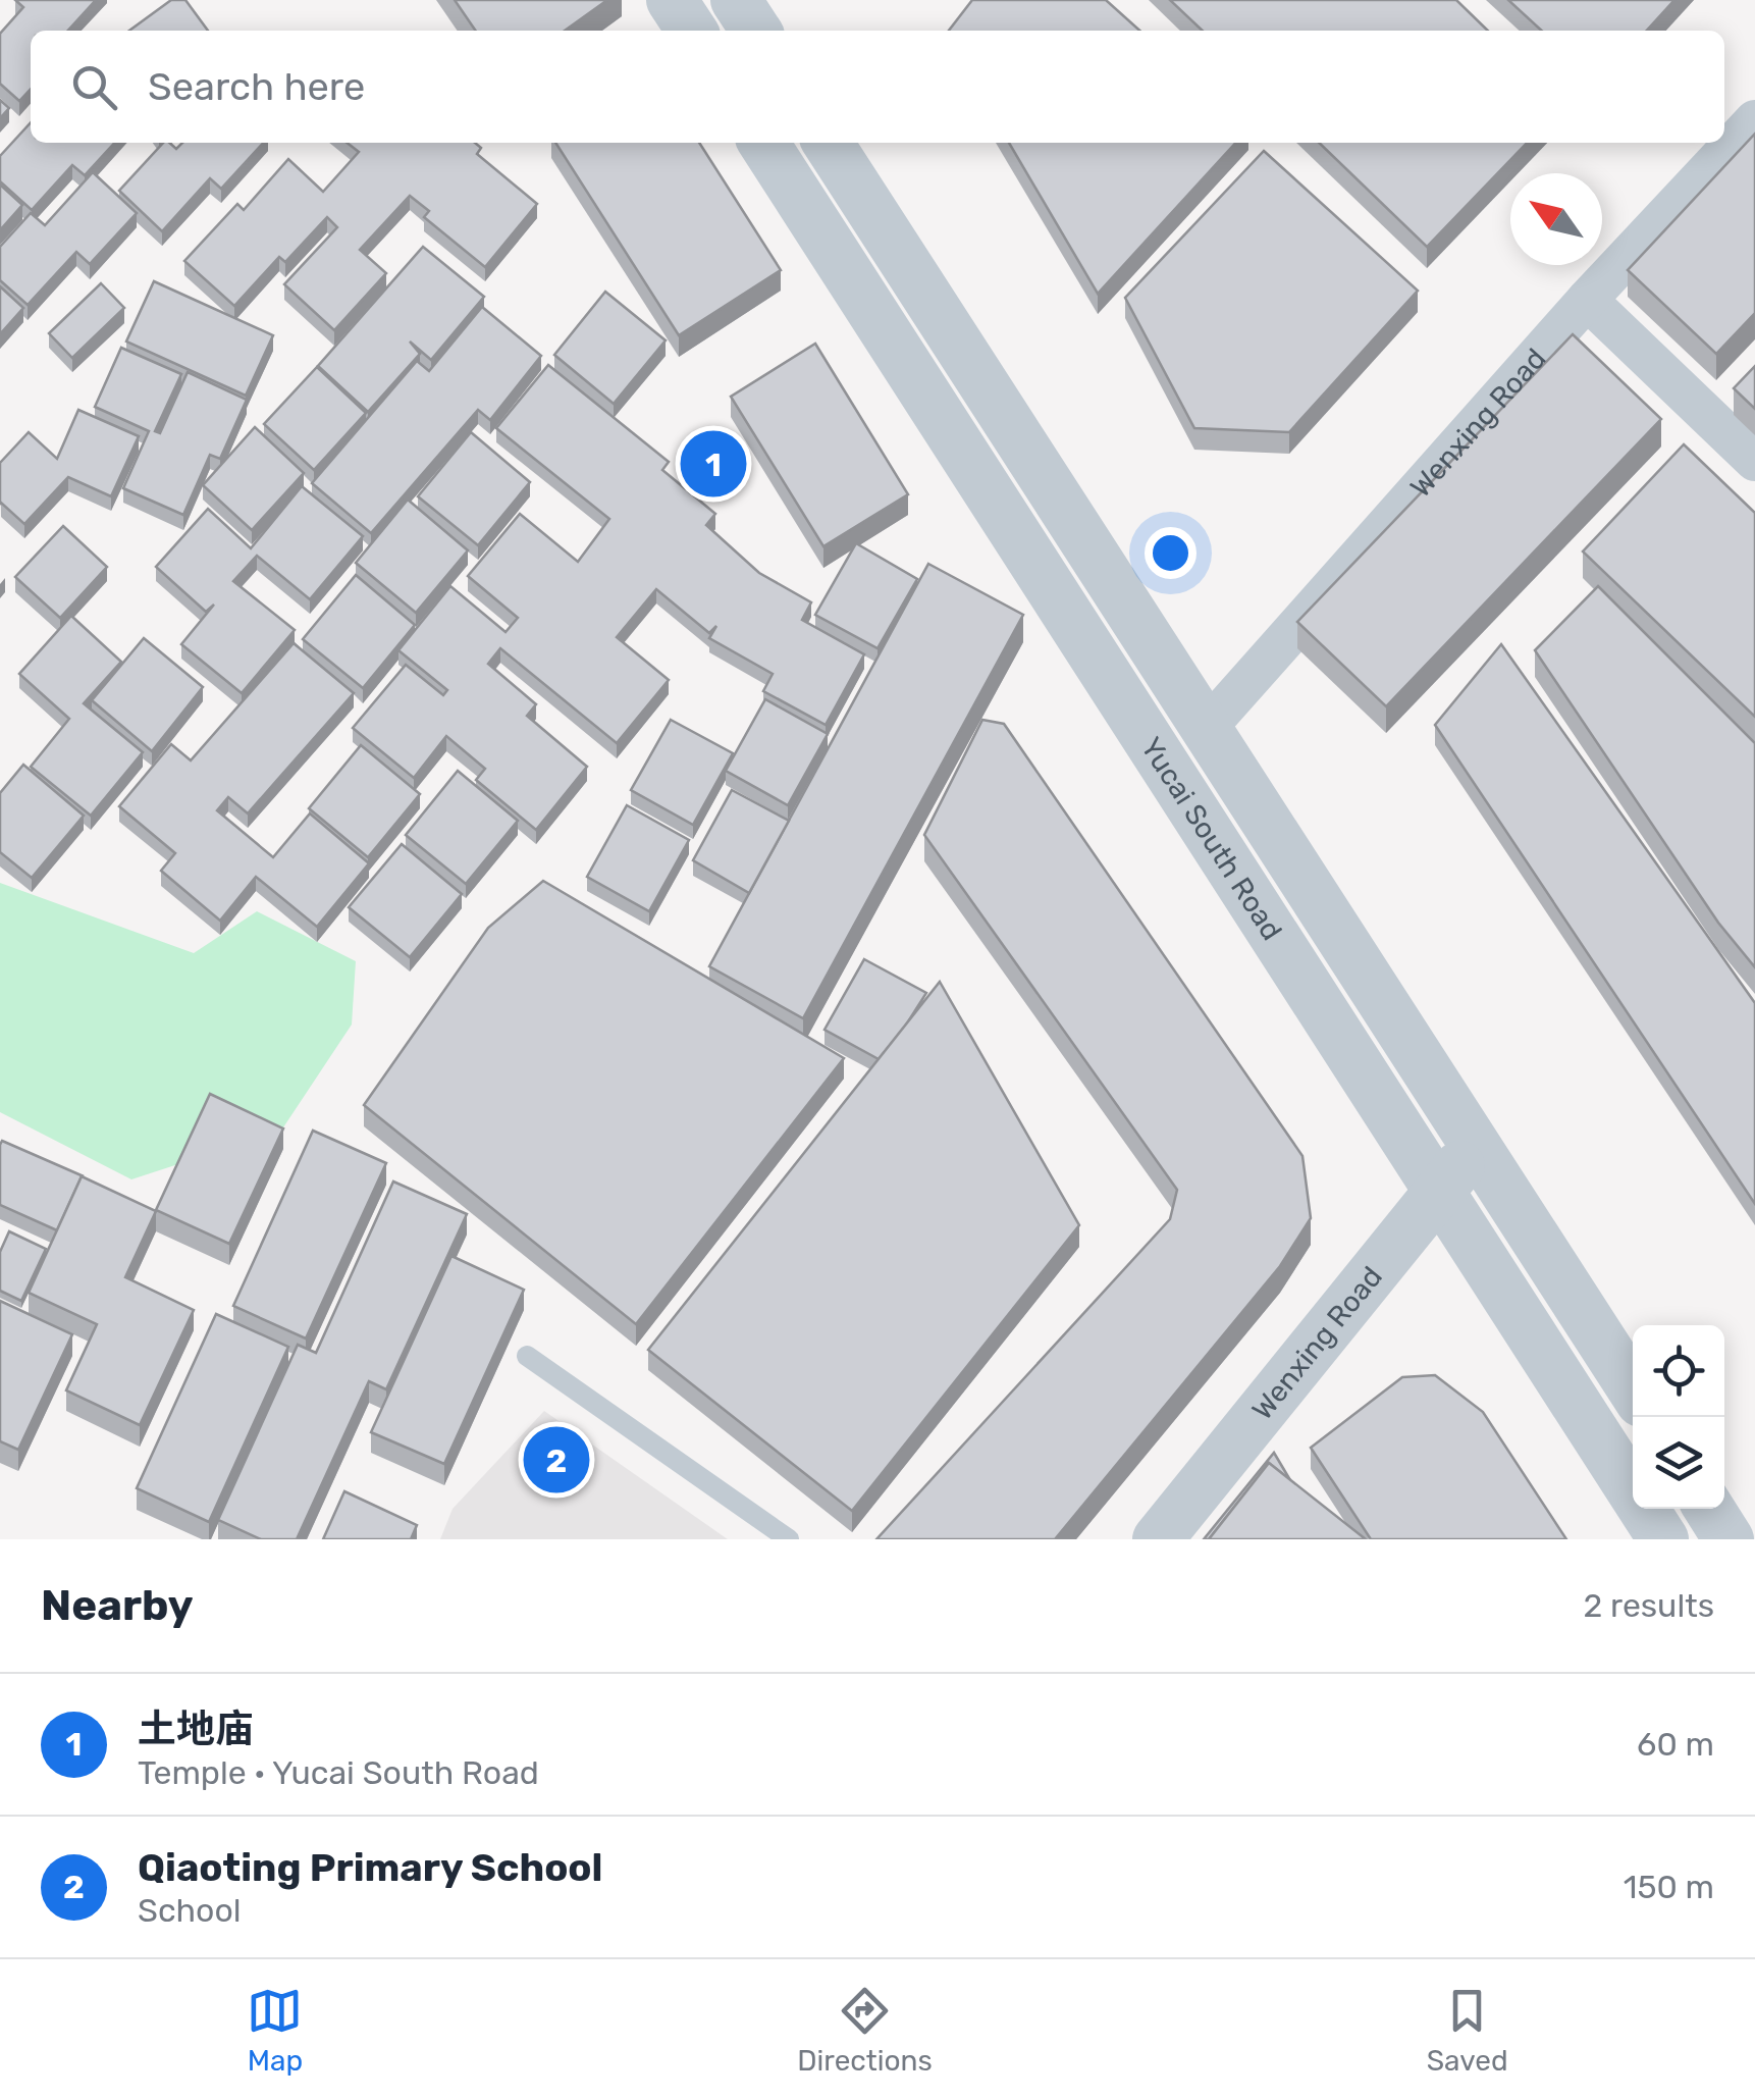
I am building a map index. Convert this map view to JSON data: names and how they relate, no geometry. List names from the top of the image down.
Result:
{
  "streets": {
    "street": ["Wenxing Road", "Yucai South Road"]
  },
  "crossings": [
    ["Wenxing Road", "Yucai South Road"]
  ],
  "north": "top left",
  "page": {
    "search": "Search here",
    "pins": ["1", "2"],
    "heading": ["Nearby", "2 results"],
    "list": [
      {
        "mark": "1",
        "name": "土地庙",
        "note": "Temple · Yucai South Road",
        "value": "60 m"
      },
      {
        "mark": "2",
        "name": "Qiaoting Primary School",
        "note": "School",
        "value": "150 m"
      }
    ],
    "nav": ["Map", "Directions", "Saved"]
  }
}
